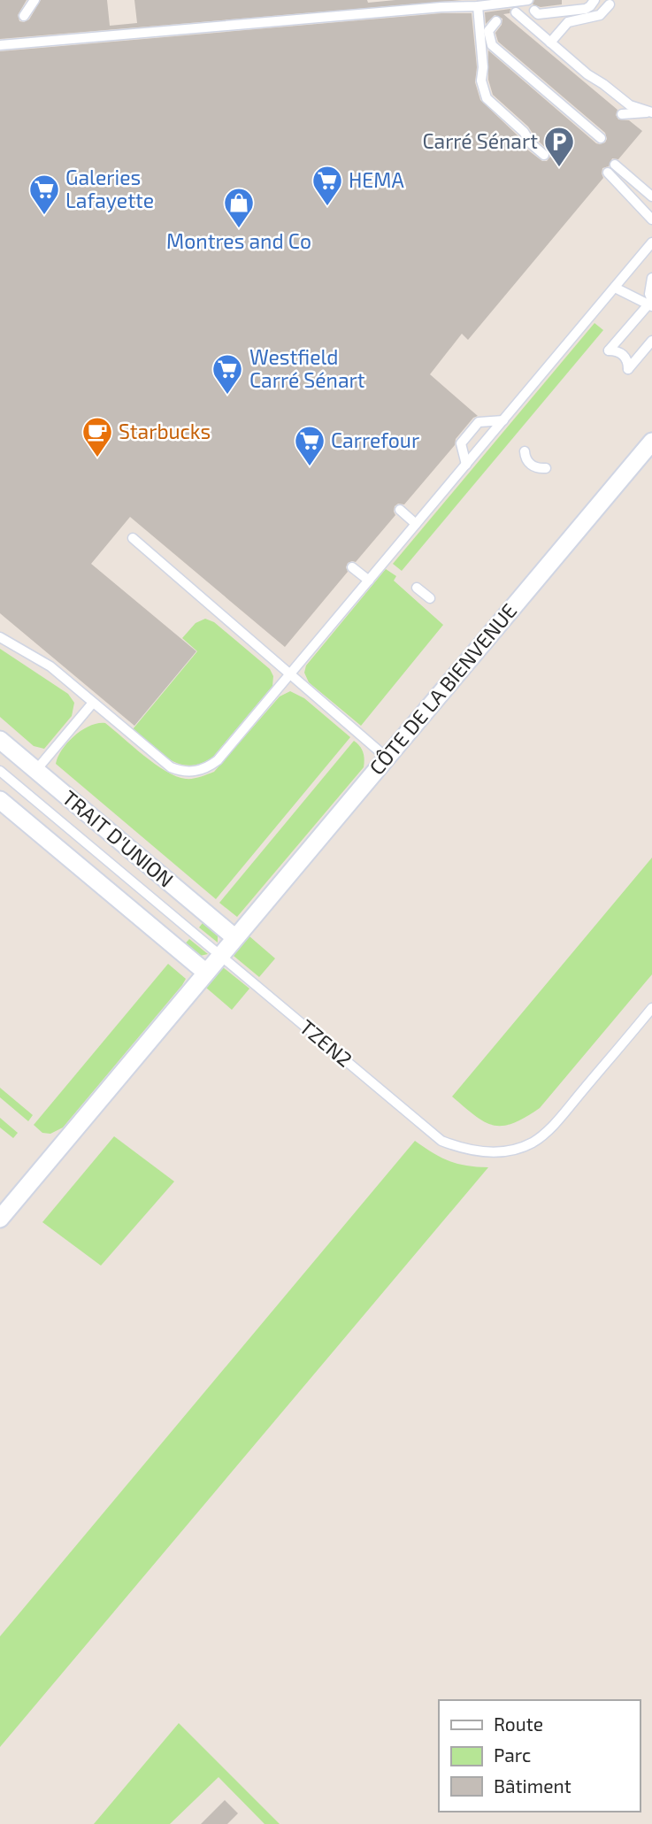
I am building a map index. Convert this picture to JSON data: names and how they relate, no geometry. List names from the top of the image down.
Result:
{
  "streets": {
    "street": ["CÔTE DE LA BIENVENUE", "TRAIT D'UNION"],
    "lane": ["TZEN2"]
  },
  "crossings": [
    ["CÔTE DE LA BIENVENUE", "TRAIT D'UNION"],
    ["CÔTE DE LA BIENVENUE", "TZEN2"]
  ],
  "places": {
    "parking": ["Carré Sénart"],
    "supermarket": [
      "HEMA",
      "Galeries Lafayette",
      "Westfield Carré Sénart",
      "Carrefour"
    ],
    "shop": ["Montres and Co"],
    "cafe": ["Starbucks"]
  },
  "legend": ["Route", "Parc", "Bâtiment"]
}
